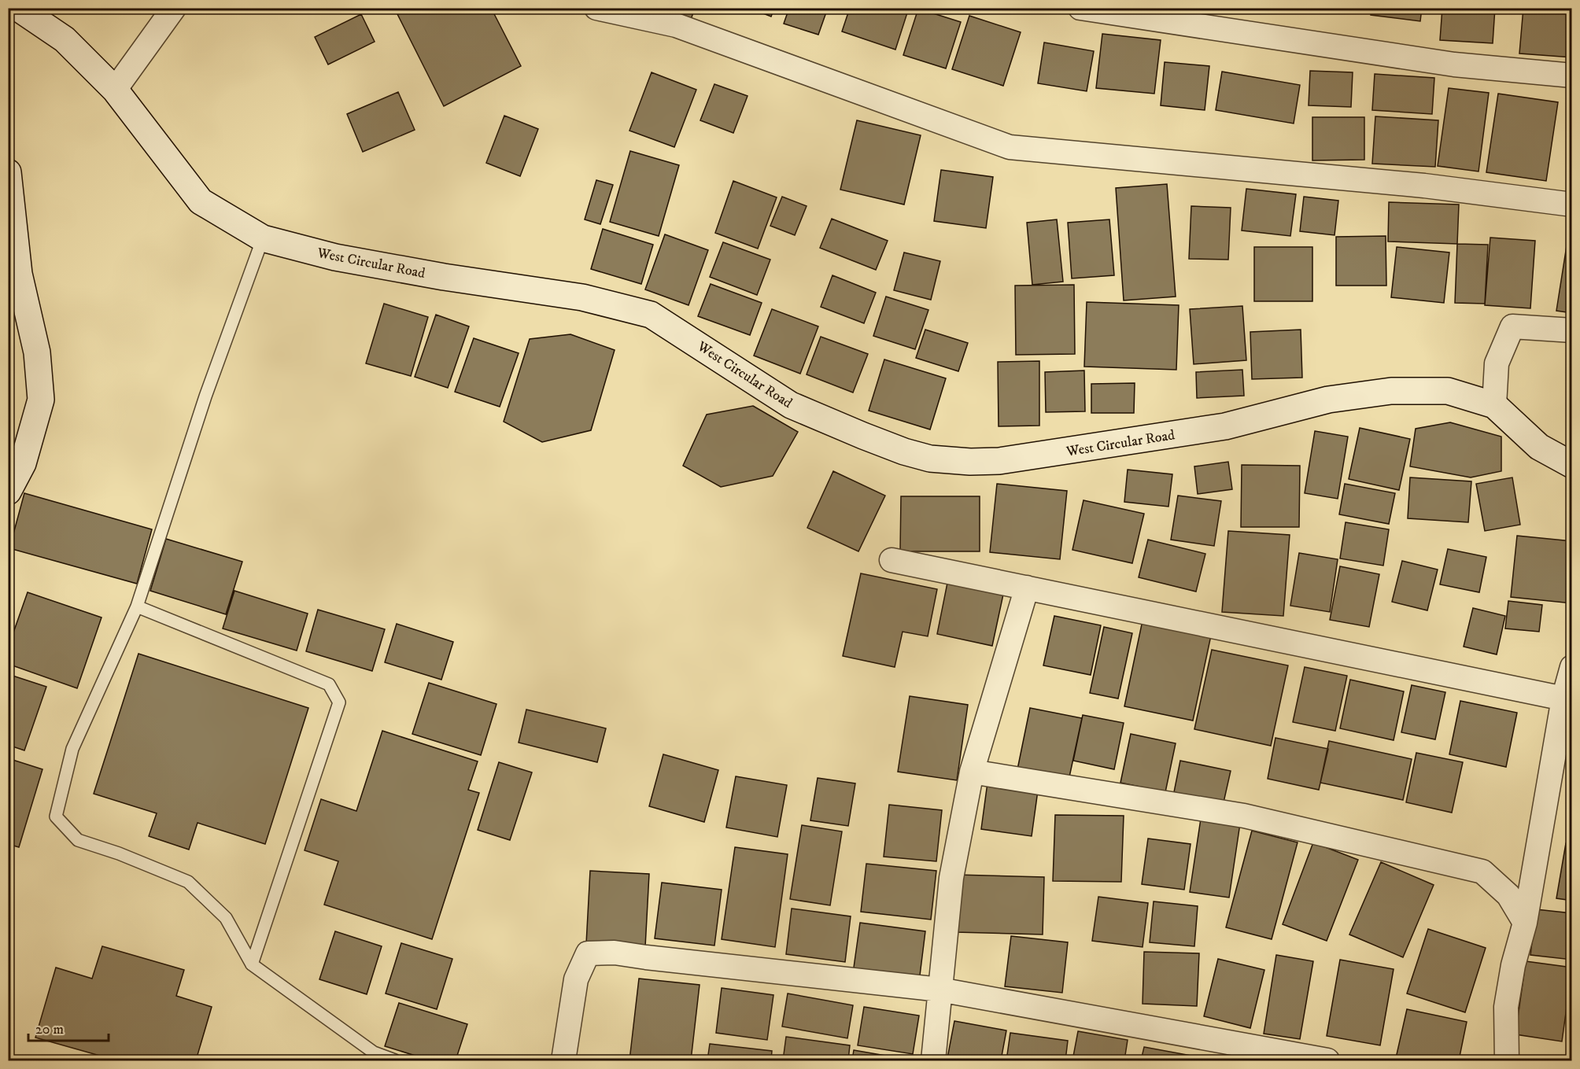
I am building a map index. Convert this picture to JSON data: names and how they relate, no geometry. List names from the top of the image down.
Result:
{
  "streets": {
    "street": ["West Circular Road"]
  },
  "scale_bar": "20 m"
}
